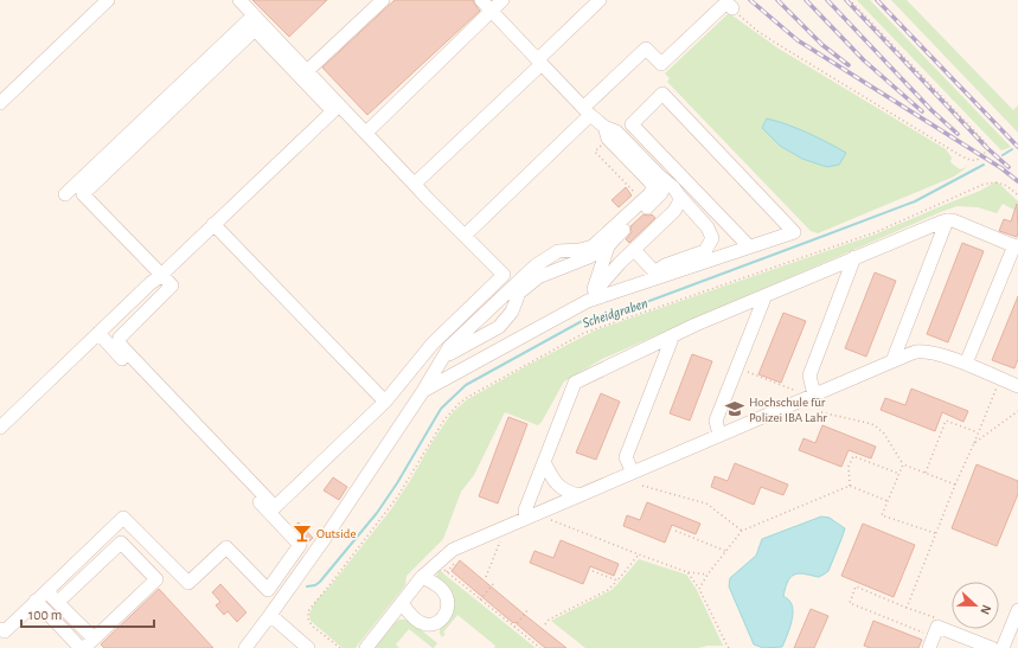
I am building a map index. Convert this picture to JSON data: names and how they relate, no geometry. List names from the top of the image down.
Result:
{
  "water": ["Scheidgraben"],
  "places": {
    "school or university": ["Hochschule für Polizei IBA Lahr"],
    "bar": ["Outside"]
  },
  "scale_bar": "100 m",
  "north": "right"
}
